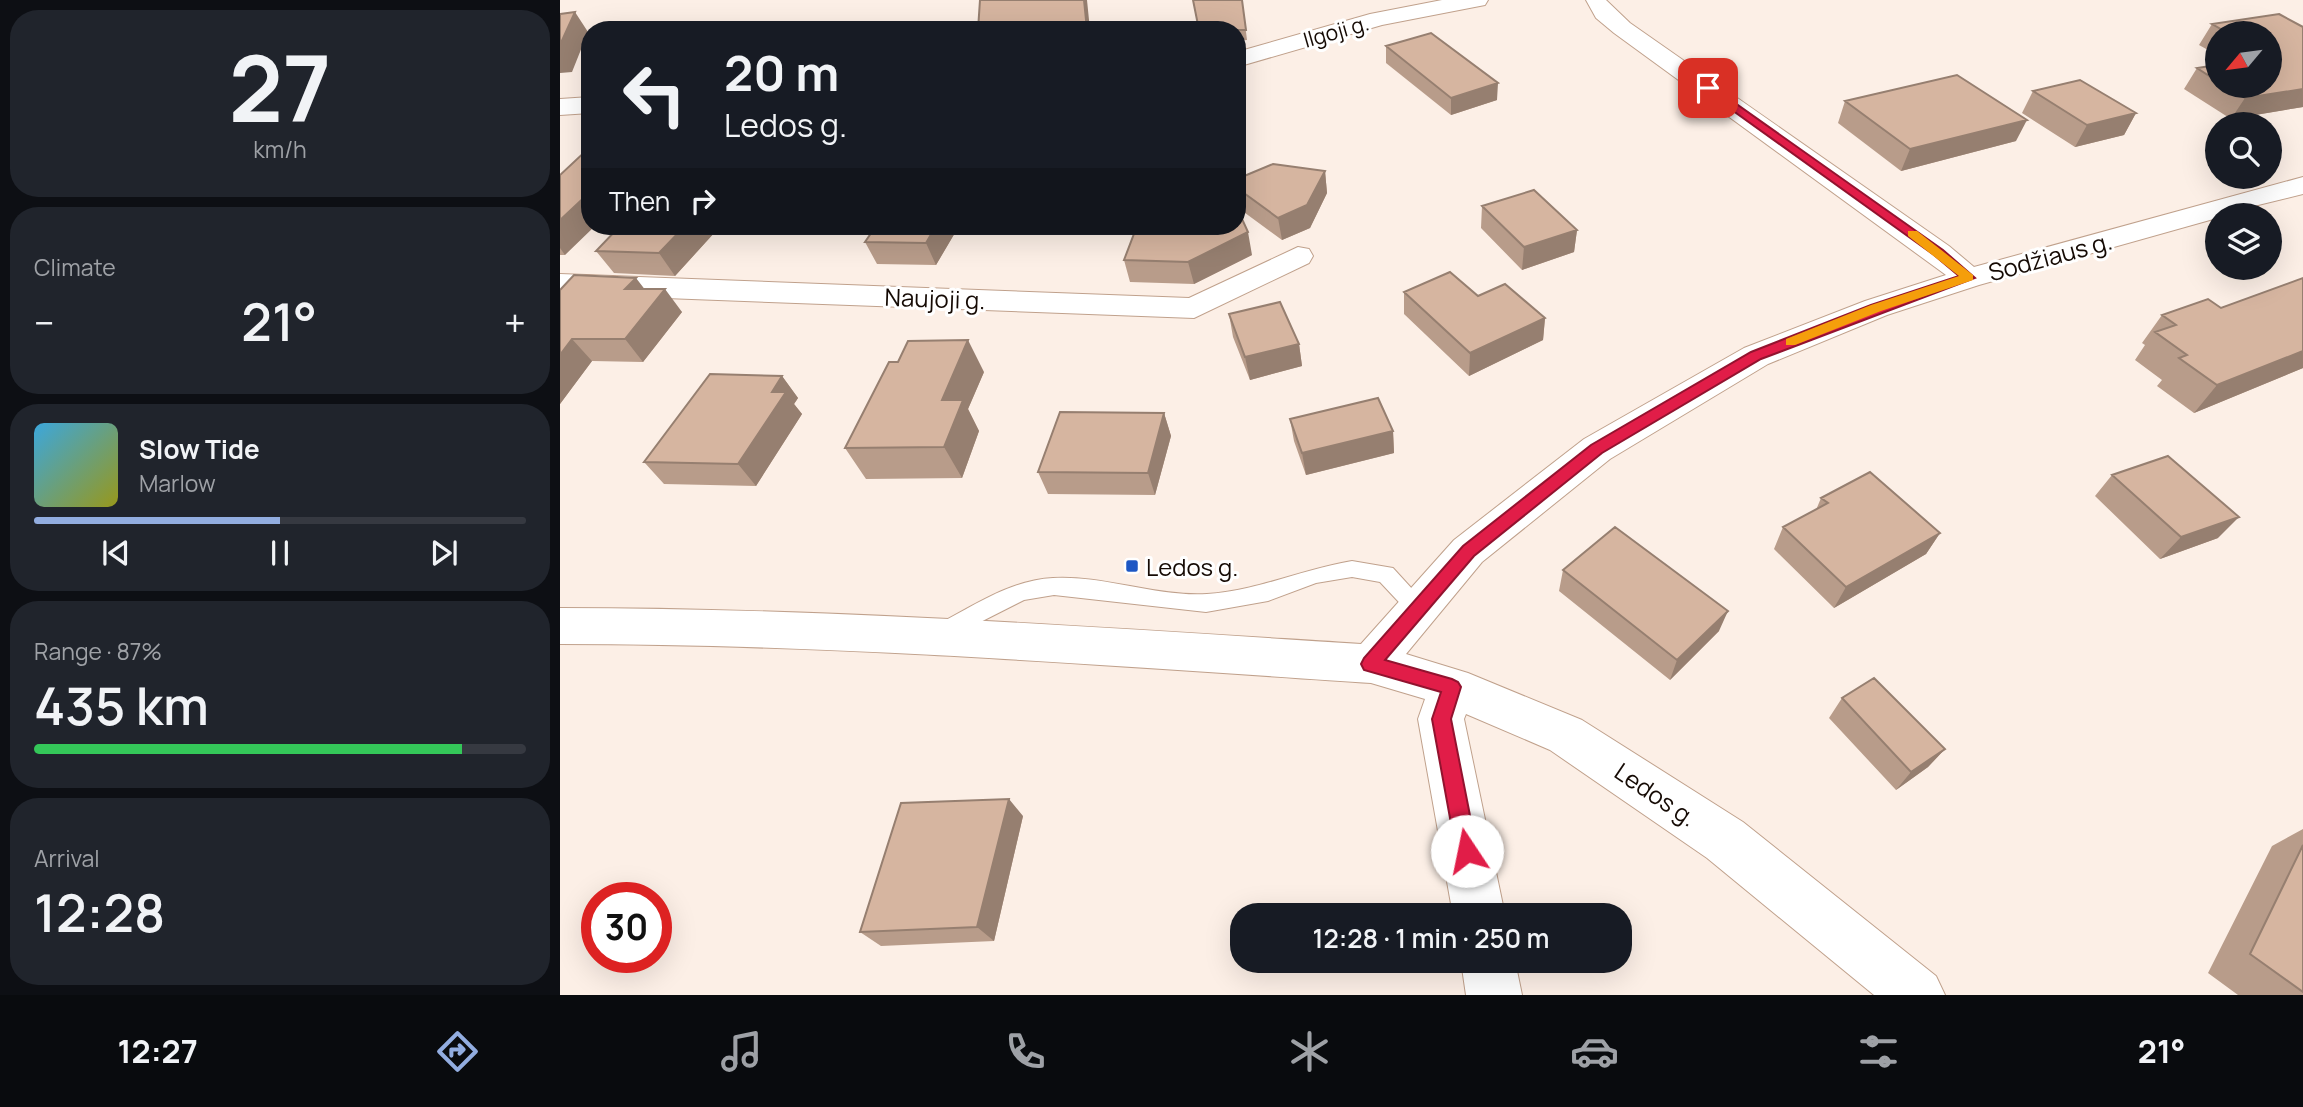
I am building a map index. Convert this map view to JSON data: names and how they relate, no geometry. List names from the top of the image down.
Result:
{
  "streets": {
    "street": [
      "Ilgoji g.",
      "Sodžiaus g.",
      "Naujoji g.",
      "Ledos g."
    ]
  },
  "crossings": [
    ["Sodžiaus g.", "Ledos g."]
  ],
  "places": {
    "transit": ["Ledos g."]
  },
  "north": "bottom left",
  "page": {
    "tile": [
      ["27", "km/h"],
      "Climate",
      ["Range · 87%", "435 km"],
      ["Arrival", "12:28"]
    ],
    "turn": ["20 m", "Ledos g."],
    "then": "Then",
    "heat": ["−", "21°", "+"],
    "song": ["Slow Tide", "Marlow"],
    "limit": "30",
    "trip": "12:28 · 1 min · 250 m",
    "tabs": ["12:27", "21°"]
  }
}
